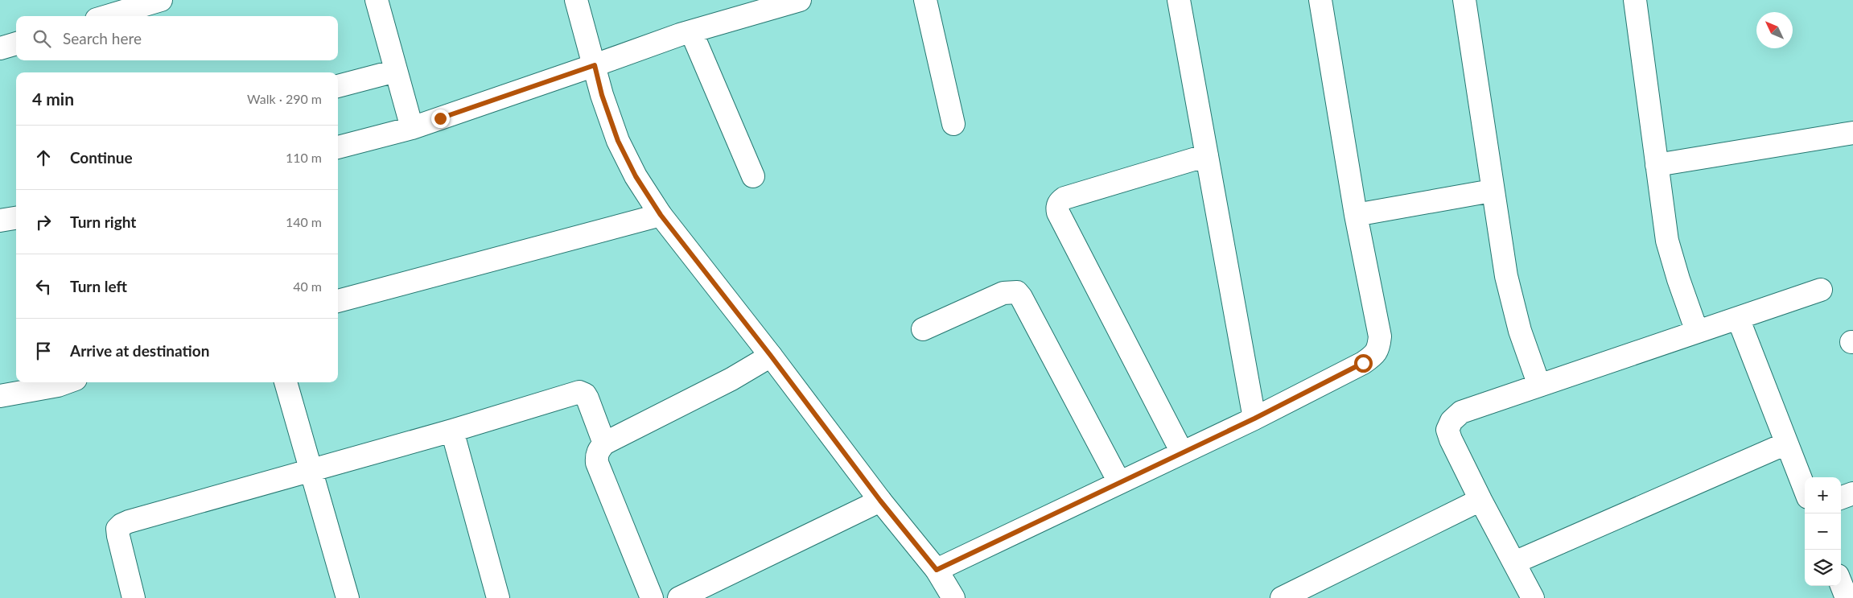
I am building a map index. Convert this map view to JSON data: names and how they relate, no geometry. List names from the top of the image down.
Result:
{
  "north": "top left",
  "page": {
    "search": "Search here",
    "heading": ["4 min", "Walk · 290 m"],
    "list": [
      ["Continue", "110 m"],
      ["Turn right", "140 m"],
      ["Turn left", "40 m"],
      "Arrive at destination"
    ],
    "map_buttons": ["+", "−"]
  }
}
